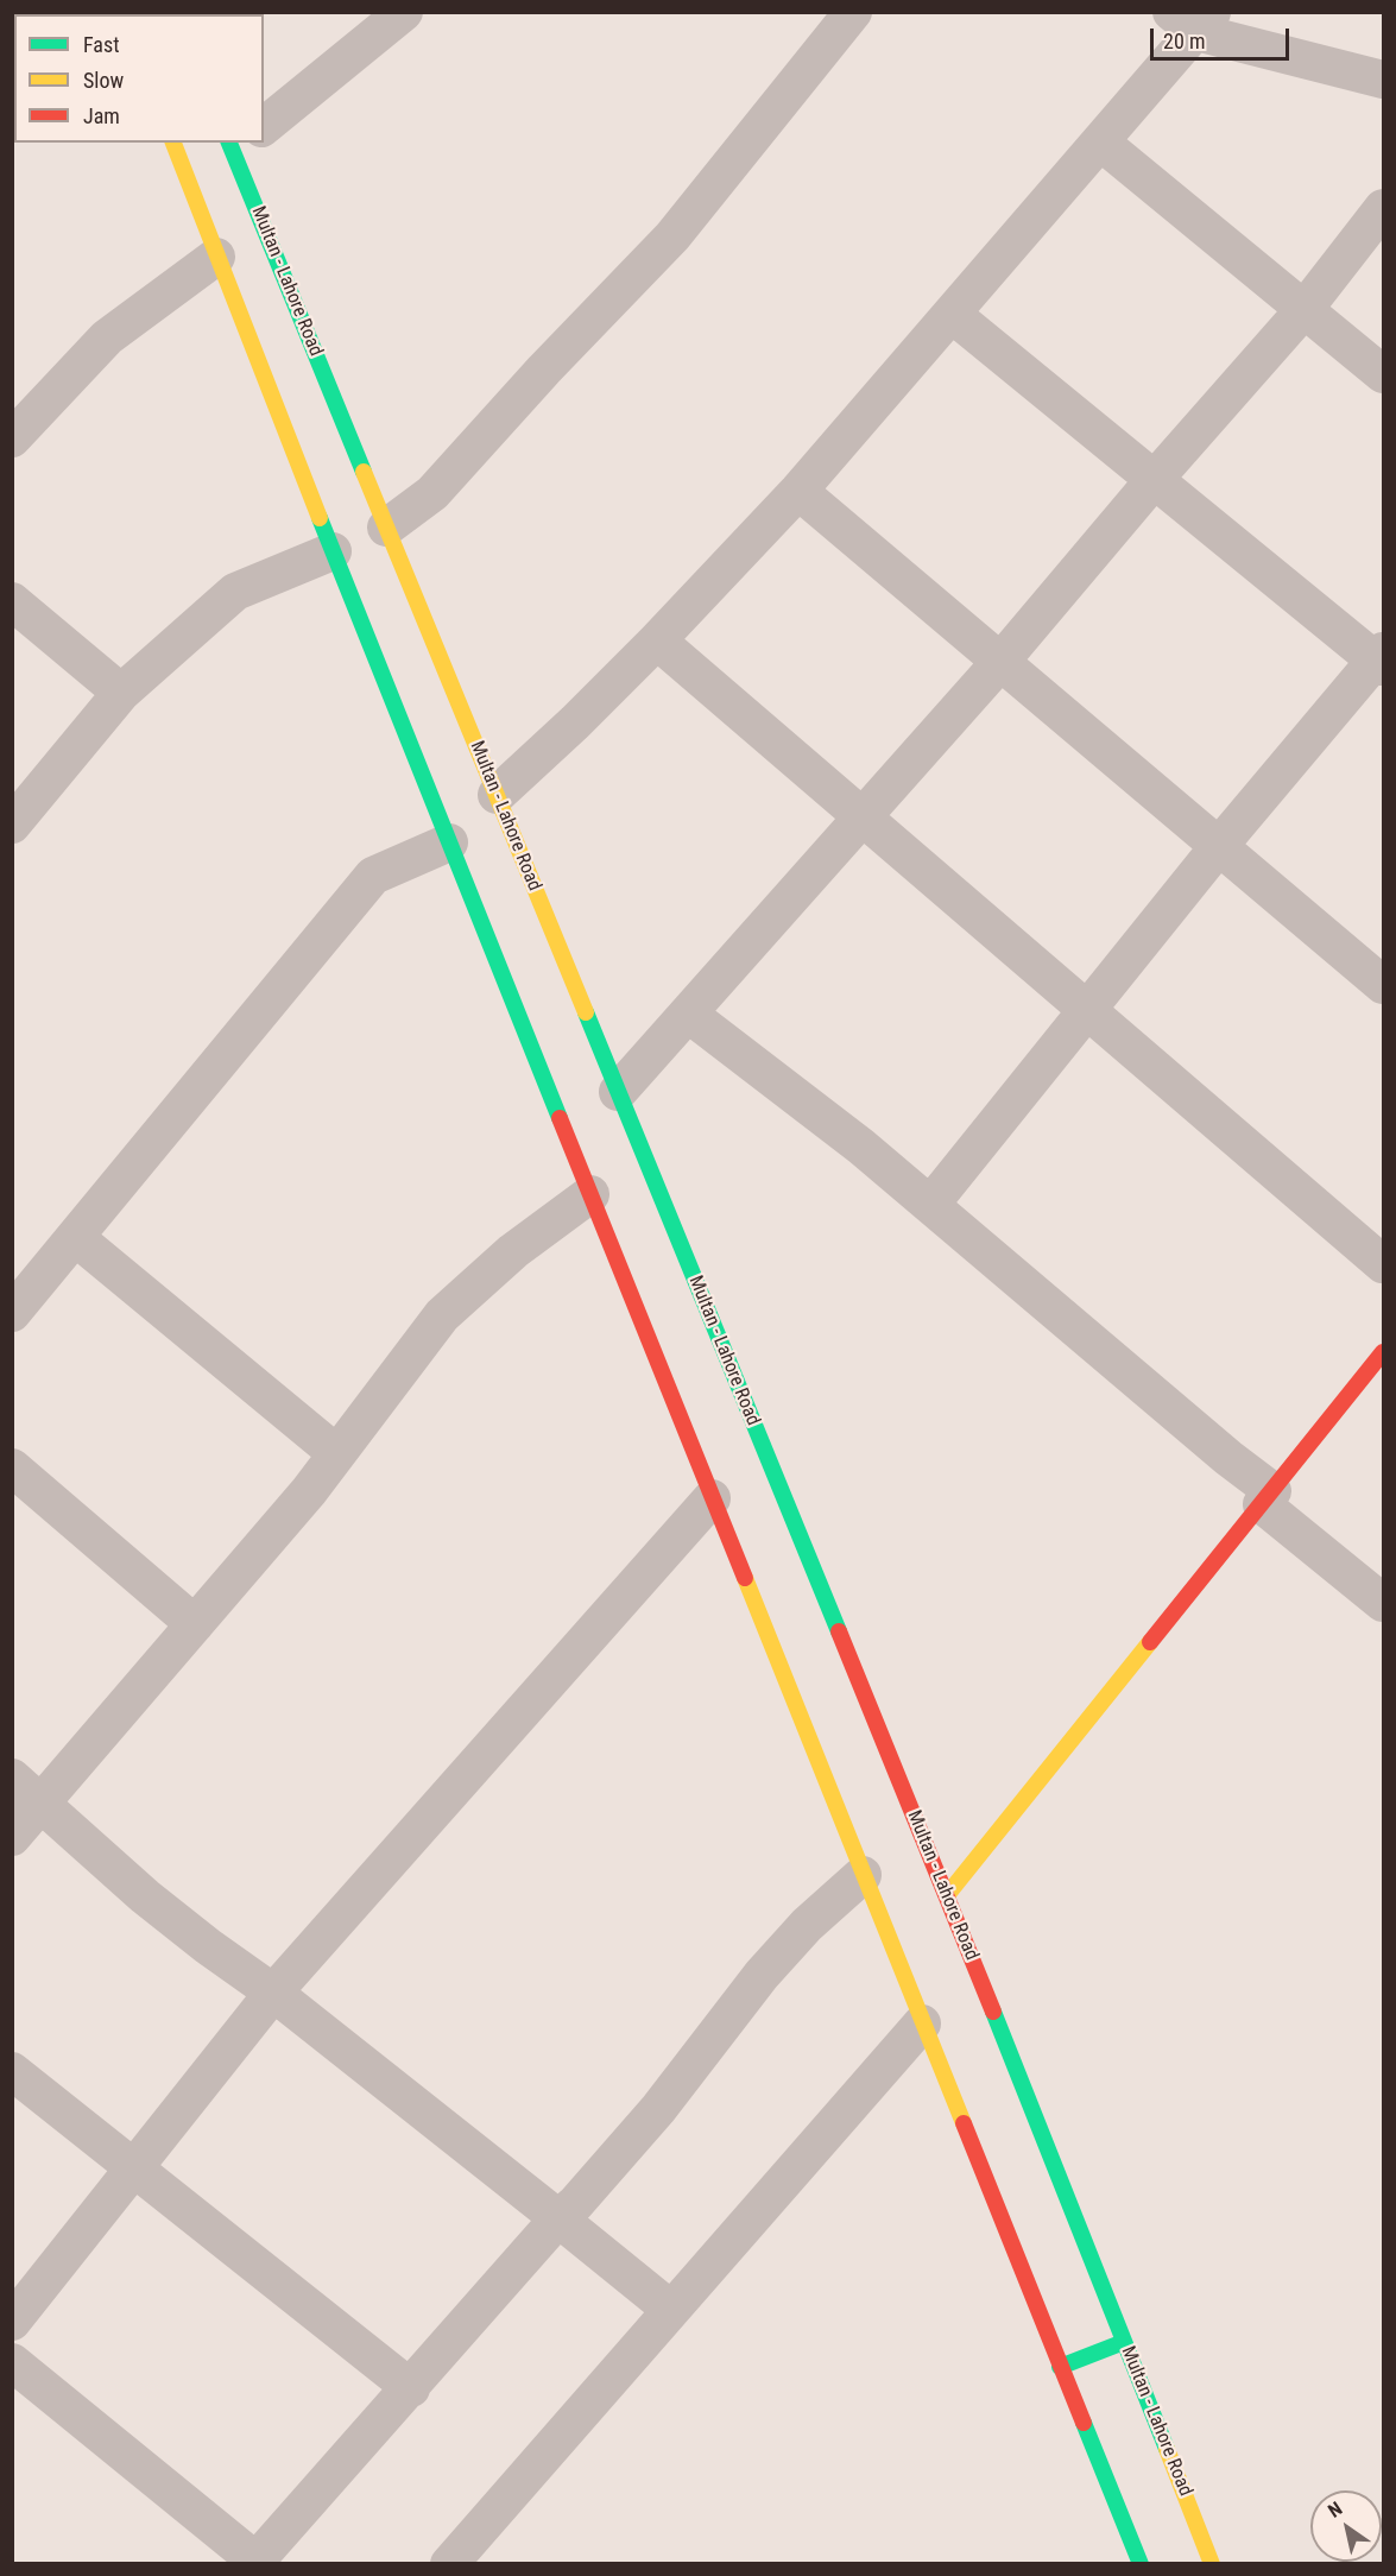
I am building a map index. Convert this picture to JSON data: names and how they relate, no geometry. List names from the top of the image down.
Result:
{
  "streets": {
    "main road": ["Multan - Lahore Road"]
  },
  "legend": ["Fast", "Slow", "Jam"],
  "scale_bar": "20 m",
  "north": "top left"
}
